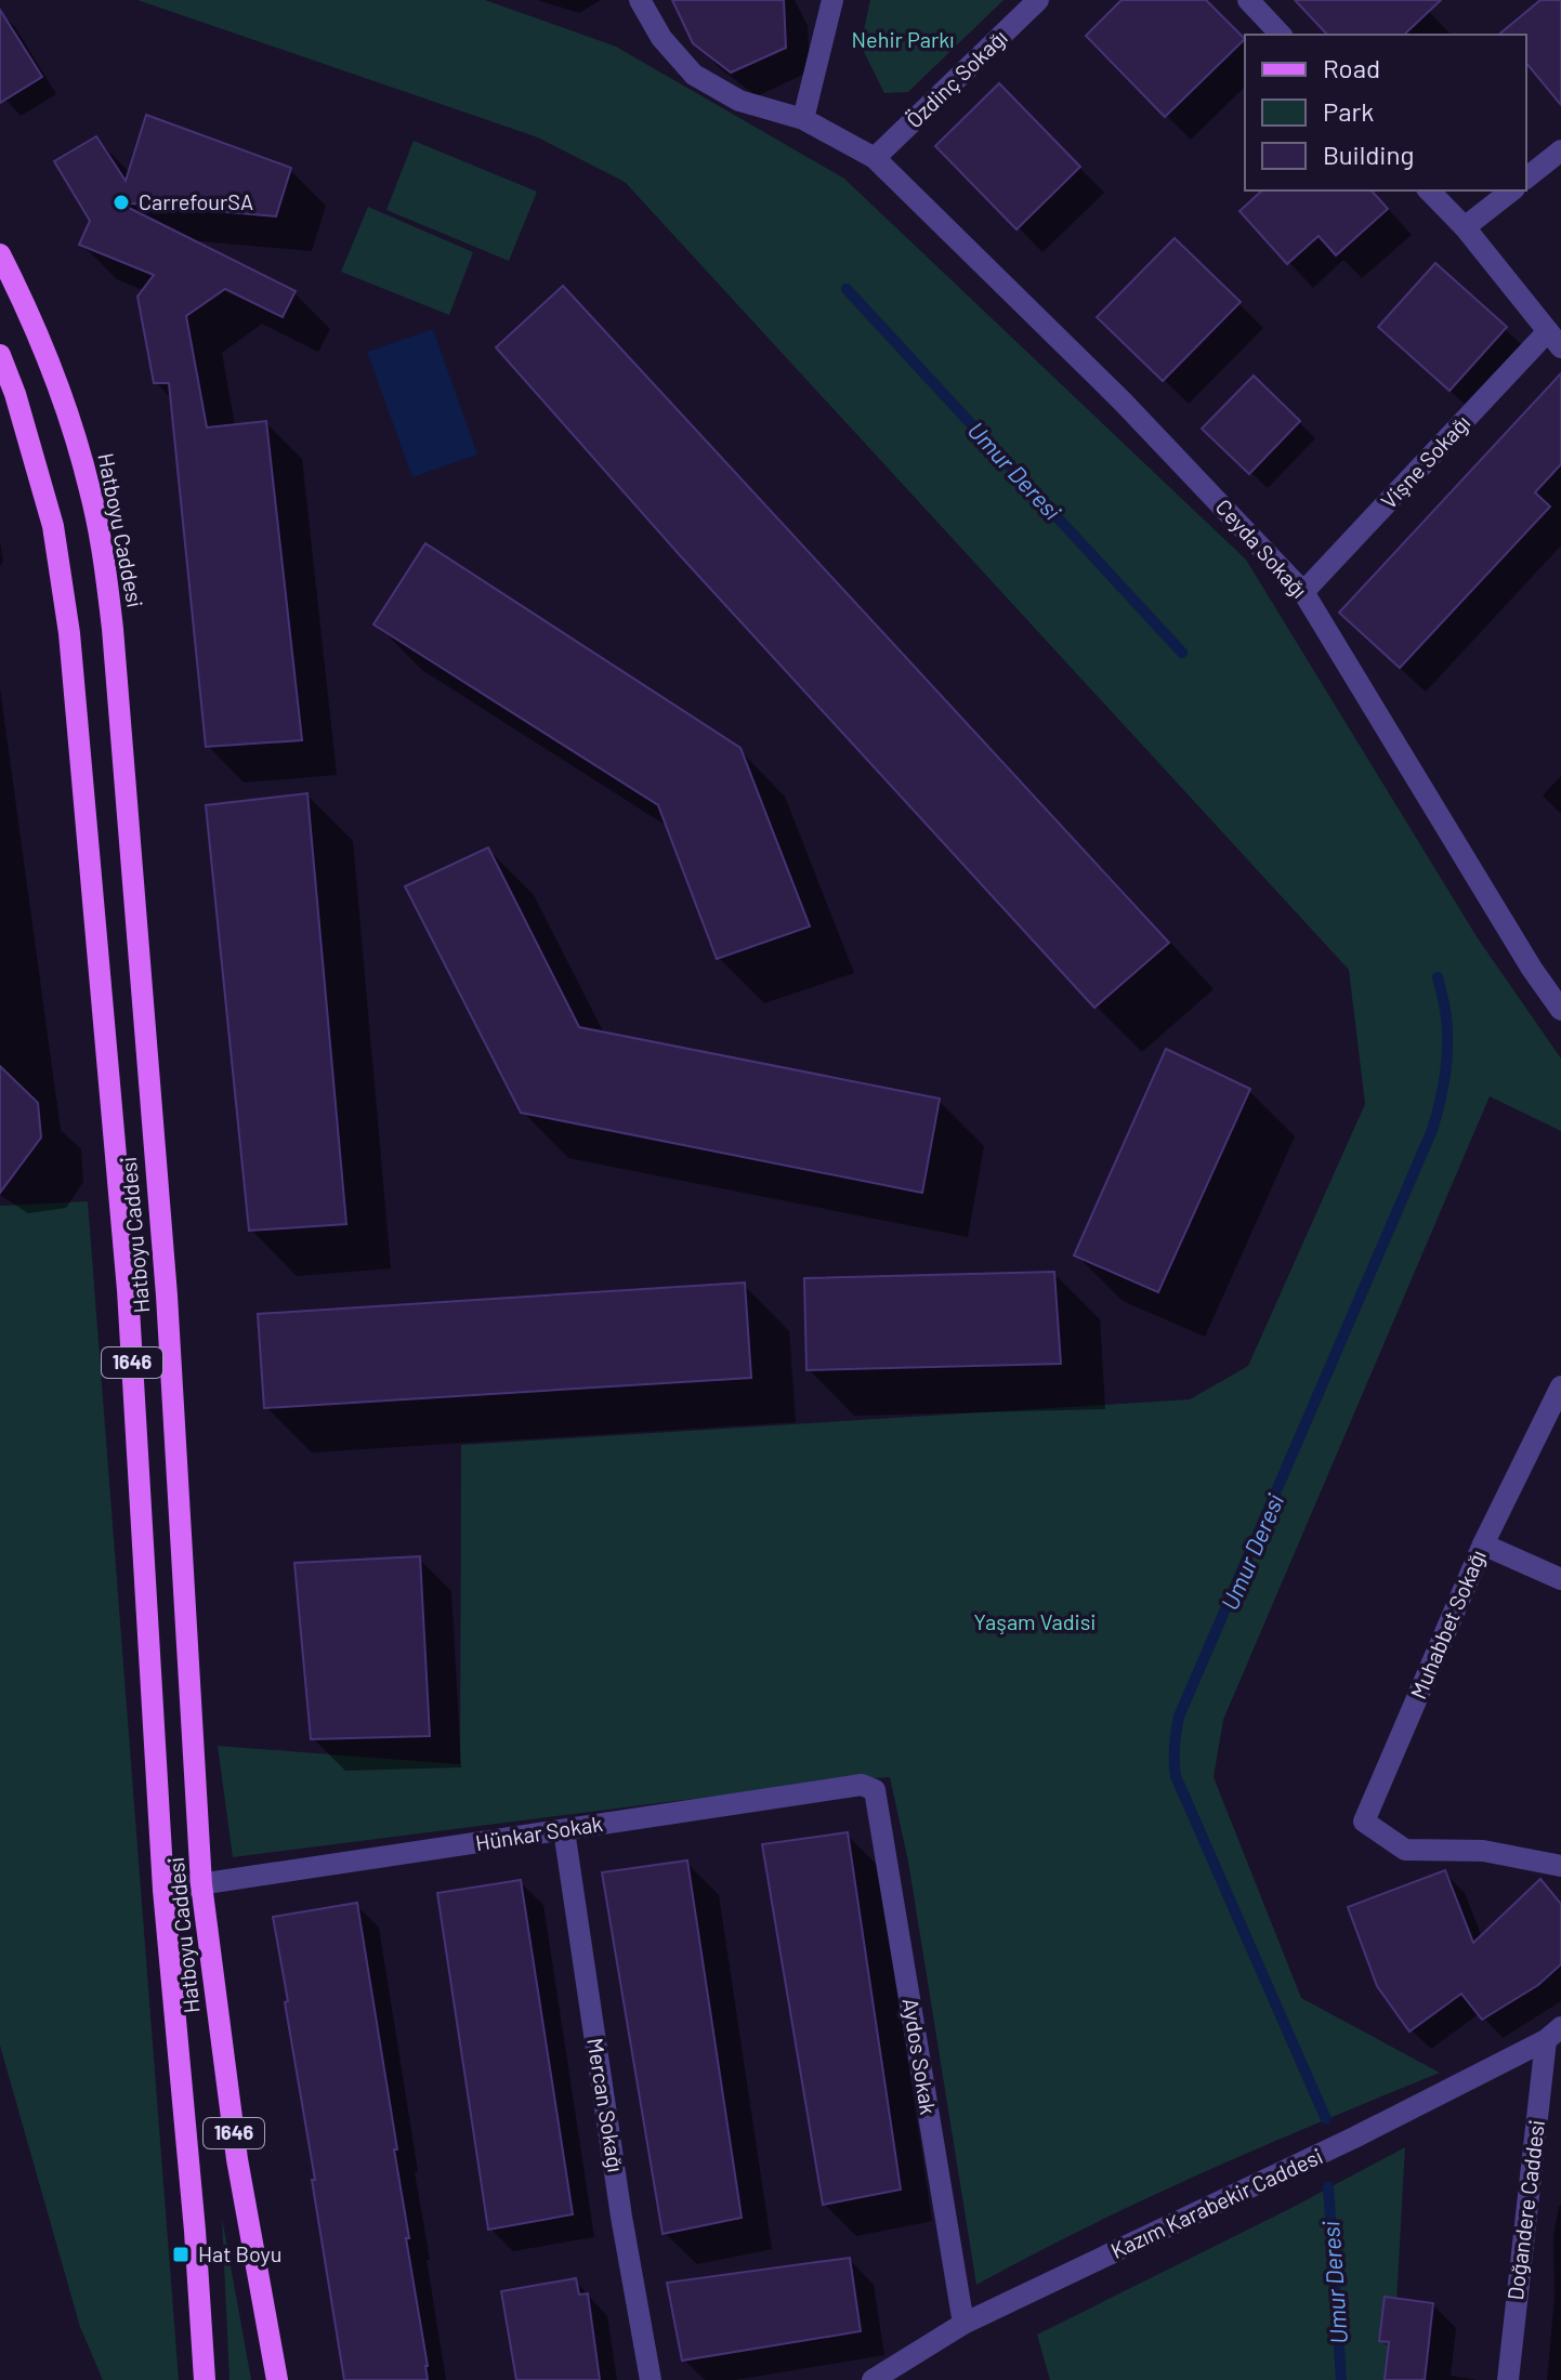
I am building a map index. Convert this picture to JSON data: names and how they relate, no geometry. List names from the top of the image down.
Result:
{
  "streets": {
    "main road": ["Hatboyu Caddesi", "1646"],
    "street": [
      "Özdinç Sokağı",
      "Vişne Sokağı",
      "Ceyda Sokağı",
      "Muhabbet Sokağı",
      "Hünkar Sokak",
      "Aydos Sokak",
      "Mercan Sokağı",
      "Kazım Karabekir Caddesi",
      "Doğandere Caddesi"
    ]
  },
  "crossings": [
    ["Özdinç Sokağı", "Ceyda Sokağı"],
    ["Vişne Sokağı", "Ceyda Sokağı"],
    ["Hatboyu Caddesi", "Hünkar Sokak"],
    ["Hünkar Sokak", "Aydos Sokak"],
    ["Hünkar Sokak", "Mercan Sokağı"],
    ["Aydos Sokak", "Kazım Karabekir Caddesi"],
    ["Kazım Karabekir Caddesi", "Doğandere Caddesi"]
  ],
  "water": ["Umur Deresi"],
  "parks": ["Nehir Parkı", "Yaşam Vadisi"],
  "places": {
    "other": ["CarrefourSA"],
    "transit": ["Hat Boyu"]
  },
  "legend": ["Road", "Park", "Building"]
}
